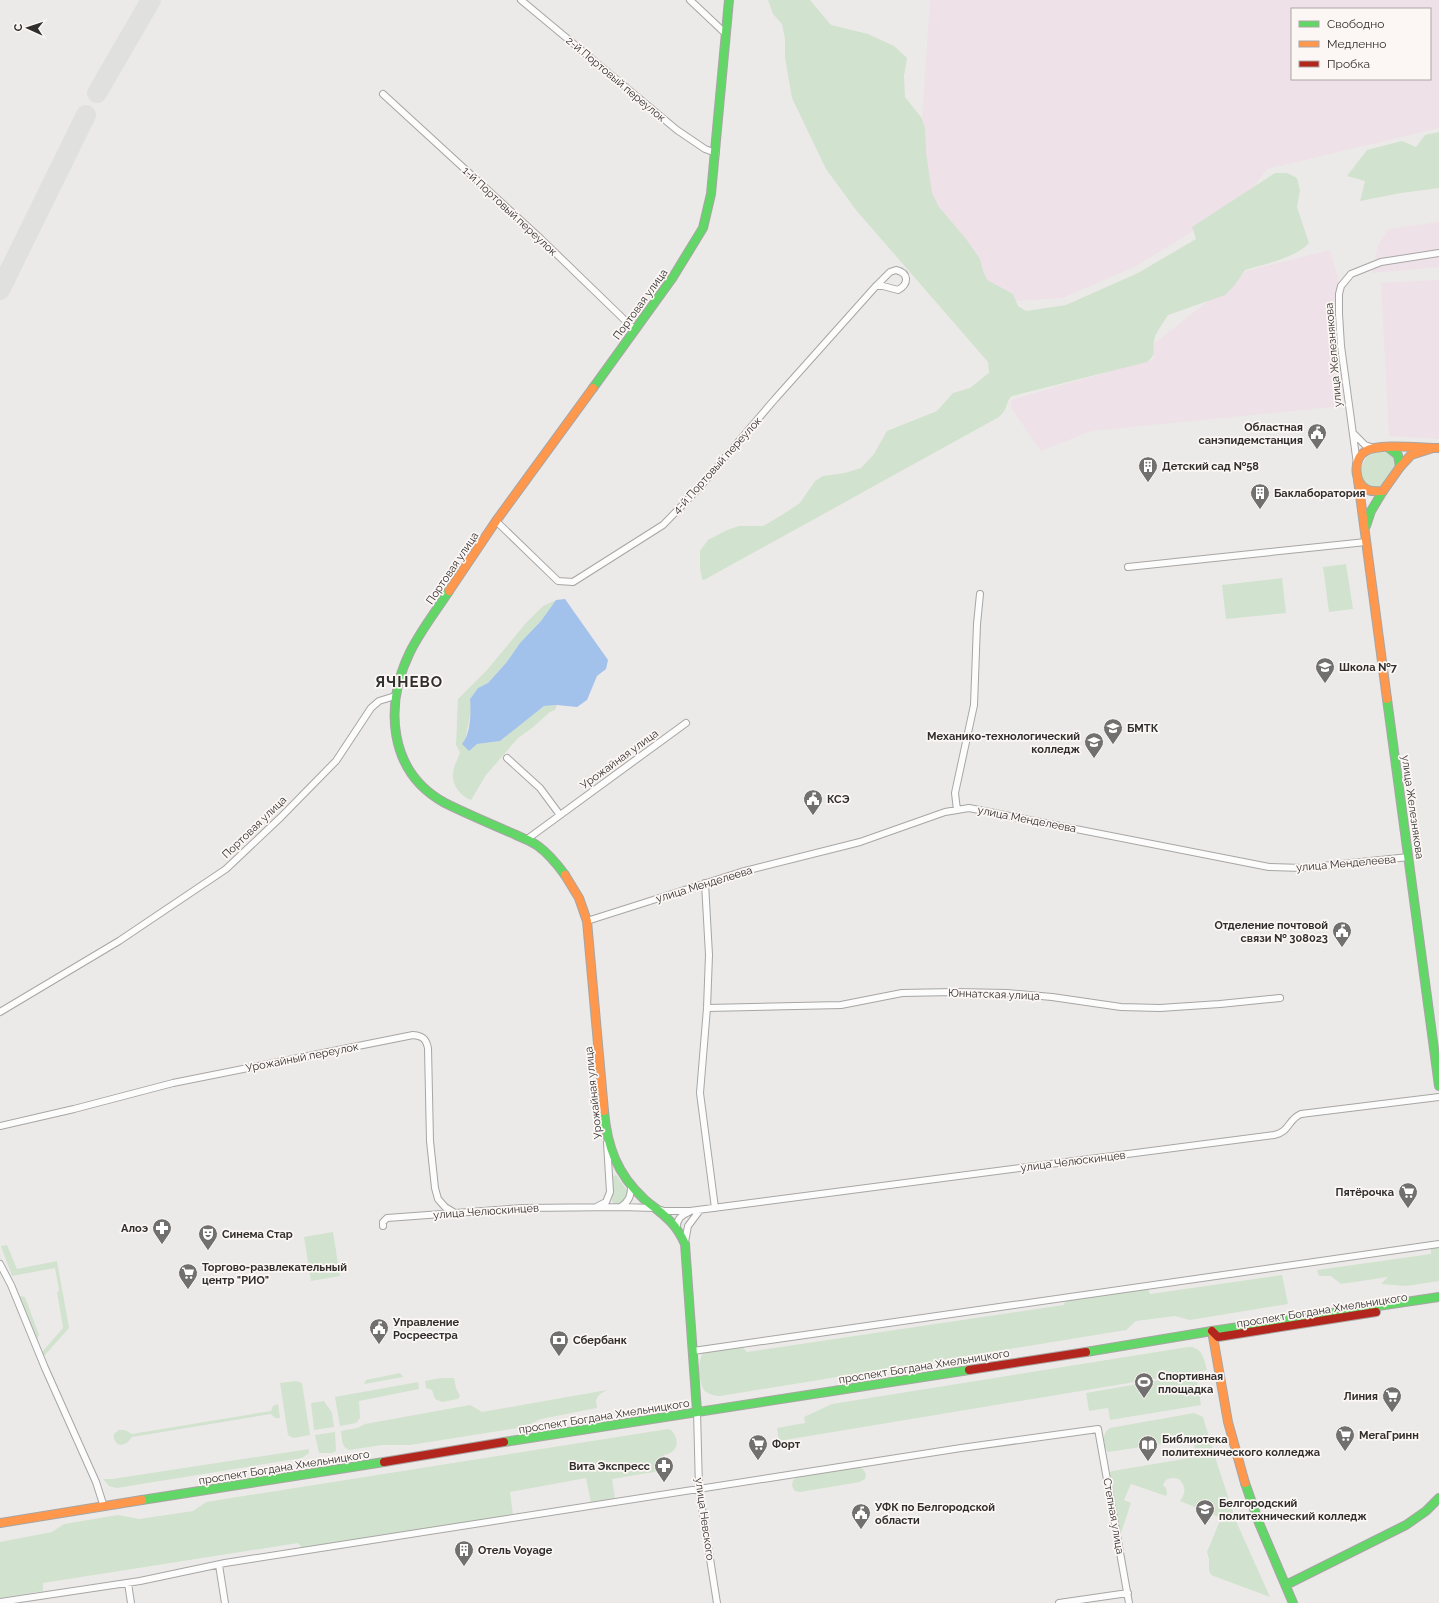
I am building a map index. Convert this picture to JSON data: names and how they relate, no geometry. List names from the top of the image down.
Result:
{
  "streets": {
    "street": [
      "2-й Портовый переулок",
      "1-й Портовый переулок",
      "Портовая улица",
      "улица Железнякова",
      "4-й Портовый переулок",
      "Урожайная улица",
      "улица Менделеева",
      "Юннатская улица",
      "Урожайный переулок",
      "улица Челюскинцев",
      "проспект Богдана Хмельницкого",
      "Степная улица",
      "улица Невского"
    ]
  },
  "crossings": [
    ["2-й Портовый переулок", "Портовая улица"],
    ["1-й Портовый переулок", "Портовая улица"],
    ["Портовая улица", "4-й Портовый переулок"],
    ["Портовая улица", "Урожайная улица"],
    ["улица Железнякова", "улица Менделеева"],
    ["Урожайная улица", "улица Менделеева"],
    ["Урожайная улица", "улица Челюскинцев"],
    ["Урожайная улица", "проспект Богдана Хмельницкого"],
    ["Урожайная улица", "улица Невского"],
    ["Урожайный переулок", "улица Челюскинцев"],
    ["проспект Богдана Хмельницкого", "улица Невского"],
    ["Степная улица", "улица Невского"]
  ],
  "districts": ["ЯЧНЕВО"],
  "places": {
    "public building": [
      "Областная санэпидемстанция",
      "КСЭ",
      "Отделение почтовой связи № 308023",
      "Управление Росреестра",
      "УФК по Белгородской области"
    ],
    "building": ["Детский сад №58", "Баклаборатория", "Отель Voyage"],
    "school or university": [
      "Школа №7",
      "БМТК",
      "Механико-технологический колледж",
      "Белгородский политехнический колледж"
    ],
    "supermarket": [
      "Пятёрочка",
      "Торгово-развлекательный центр \"РИО\"",
      "Линия",
      "МегаГринн",
      "Форт"
    ],
    "pharmacy": ["Алоэ", "Вита Экспресс"],
    "theatre": ["Синема Стар"],
    "bank": ["Сбербанк"],
    "sports": ["Спортивная площадка"],
    "library": ["Библиотека политехнического колледжа"]
  },
  "legend": ["Свободно", "Медленно", "Пробка"],
  "north": "left"
}
